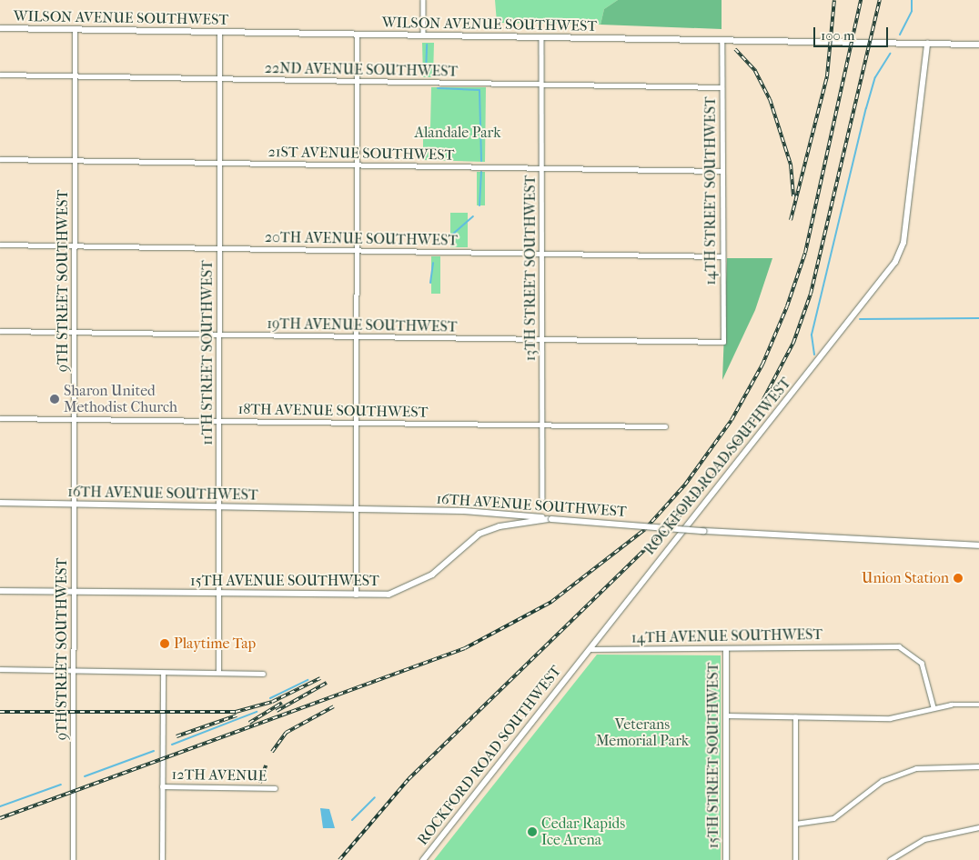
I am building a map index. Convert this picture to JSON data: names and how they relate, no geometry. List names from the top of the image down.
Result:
{
  "streets": {
    "main road": [
      "WILSON AVENUE SOUTHWEST",
      "ROCKFORD ROAD SOUTHWEST",
      "16TH AVENUE SOUTHWEST",
      "15TH AVENUE SOUTHWEST",
      "15TH STREET SOUTHWEST"
    ],
    "street": [
      "22ND AVENUE SOUTHWEST",
      "21ST AVENUE SOUTHWEST",
      "14TH STREET SOUTHWEST",
      "20TH AVENUE SOUTHWEST",
      "13TH STREET SOUTHWEST",
      "9TH STREET SOUTHWEST",
      "19TH AVENUE SOUTHWEST",
      "11TH STREET SOUTHWEST",
      "18TH AVENUE SOUTHWEST",
      "14TH AVENUE SOUTHWEST",
      "12TH AVENUE"
    ]
  },
  "crossings": [
    ["WILSON AVENUE SOUTHWEST", "14TH STREET SOUTHWEST"],
    ["WILSON AVENUE SOUTHWEST", "13TH STREET SOUTHWEST"],
    ["WILSON AVENUE SOUTHWEST", "9TH STREET SOUTHWEST"],
    ["WILSON AVENUE SOUTHWEST", "11TH STREET SOUTHWEST"],
    ["WILSON AVENUE SOUTHWEST", "ROCKFORD ROAD SOUTHWEST"],
    ["22ND AVENUE SOUTHWEST", "14TH STREET SOUTHWEST"],
    ["22ND AVENUE SOUTHWEST", "13TH STREET SOUTHWEST"],
    ["22ND AVENUE SOUTHWEST", "9TH STREET SOUTHWEST"],
    ["22ND AVENUE SOUTHWEST", "11TH STREET SOUTHWEST"],
    ["21ST AVENUE SOUTHWEST", "14TH STREET SOUTHWEST"],
    ["21ST AVENUE SOUTHWEST", "13TH STREET SOUTHWEST"],
    ["21ST AVENUE SOUTHWEST", "9TH STREET SOUTHWEST"],
    ["21ST AVENUE SOUTHWEST", "11TH STREET SOUTHWEST"],
    ["14TH STREET SOUTHWEST", "20TH AVENUE SOUTHWEST"],
    ["14TH STREET SOUTHWEST", "19TH AVENUE SOUTHWEST"],
    ["20TH AVENUE SOUTHWEST", "13TH STREET SOUTHWEST"],
    ["20TH AVENUE SOUTHWEST", "9TH STREET SOUTHWEST"],
    ["20TH AVENUE SOUTHWEST", "11TH STREET SOUTHWEST"],
    ["13TH STREET SOUTHWEST", "19TH AVENUE SOUTHWEST"],
    ["13TH STREET SOUTHWEST", "18TH AVENUE SOUTHWEST"],
    ["9TH STREET SOUTHWEST", "19TH AVENUE SOUTHWEST"],
    ["9TH STREET SOUTHWEST", "18TH AVENUE SOUTHWEST"],
    ["9TH STREET SOUTHWEST", "16TH AVENUE SOUTHWEST"],
    ["9TH STREET SOUTHWEST", "15TH AVENUE SOUTHWEST"],
    ["19TH AVENUE SOUTHWEST", "11TH STREET SOUTHWEST"],
    ["11TH STREET SOUTHWEST", "18TH AVENUE SOUTHWEST"],
    ["11TH STREET SOUTHWEST", "16TH AVENUE SOUTHWEST"],
    ["11TH STREET SOUTHWEST", "15TH AVENUE SOUTHWEST"],
    ["ROCKFORD ROAD SOUTHWEST", "14TH AVENUE SOUTHWEST"],
    ["16TH AVENUE SOUTHWEST", "15TH AVENUE SOUTHWEST"],
    ["14TH AVENUE SOUTHWEST", "15TH STREET SOUTHWEST"]
  ],
  "parks": ["Alandale Park", "Veterans Memorial Park"],
  "places": [
    "Sharon United Methodist Church",
    "Union Station",
    "Playtime Tap",
    "Cedar Rapids Ice Arena"
  ],
  "scale_bar": "100 m"
}
